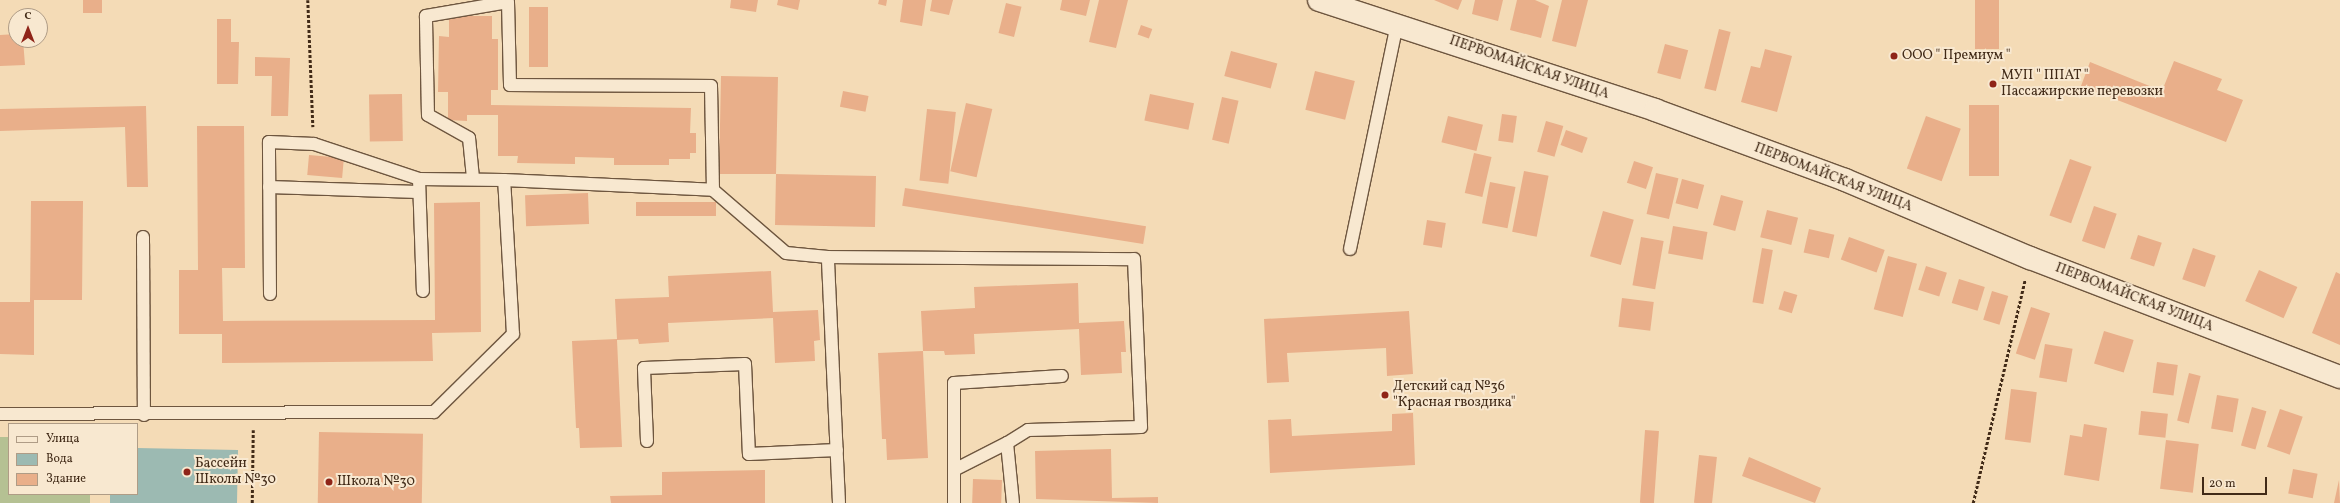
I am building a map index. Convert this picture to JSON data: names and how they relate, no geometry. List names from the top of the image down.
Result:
{
  "streets": {
    "street": ["ПЕРВОМАЙСКАЯ УЛИЦА"]
  },
  "places": [
    "ООО \" Премиум \"",
    "МУП \" ППАТ \" Пассажирские перевозки",
    "Детский сад №36 \"Красная гвоздика\"",
    "Бассейн Школы №30",
    "Школа №30"
  ],
  "legend": ["Улица", "Вода", "Здание"],
  "scale_bar": "20 m",
  "north": "top"
}
